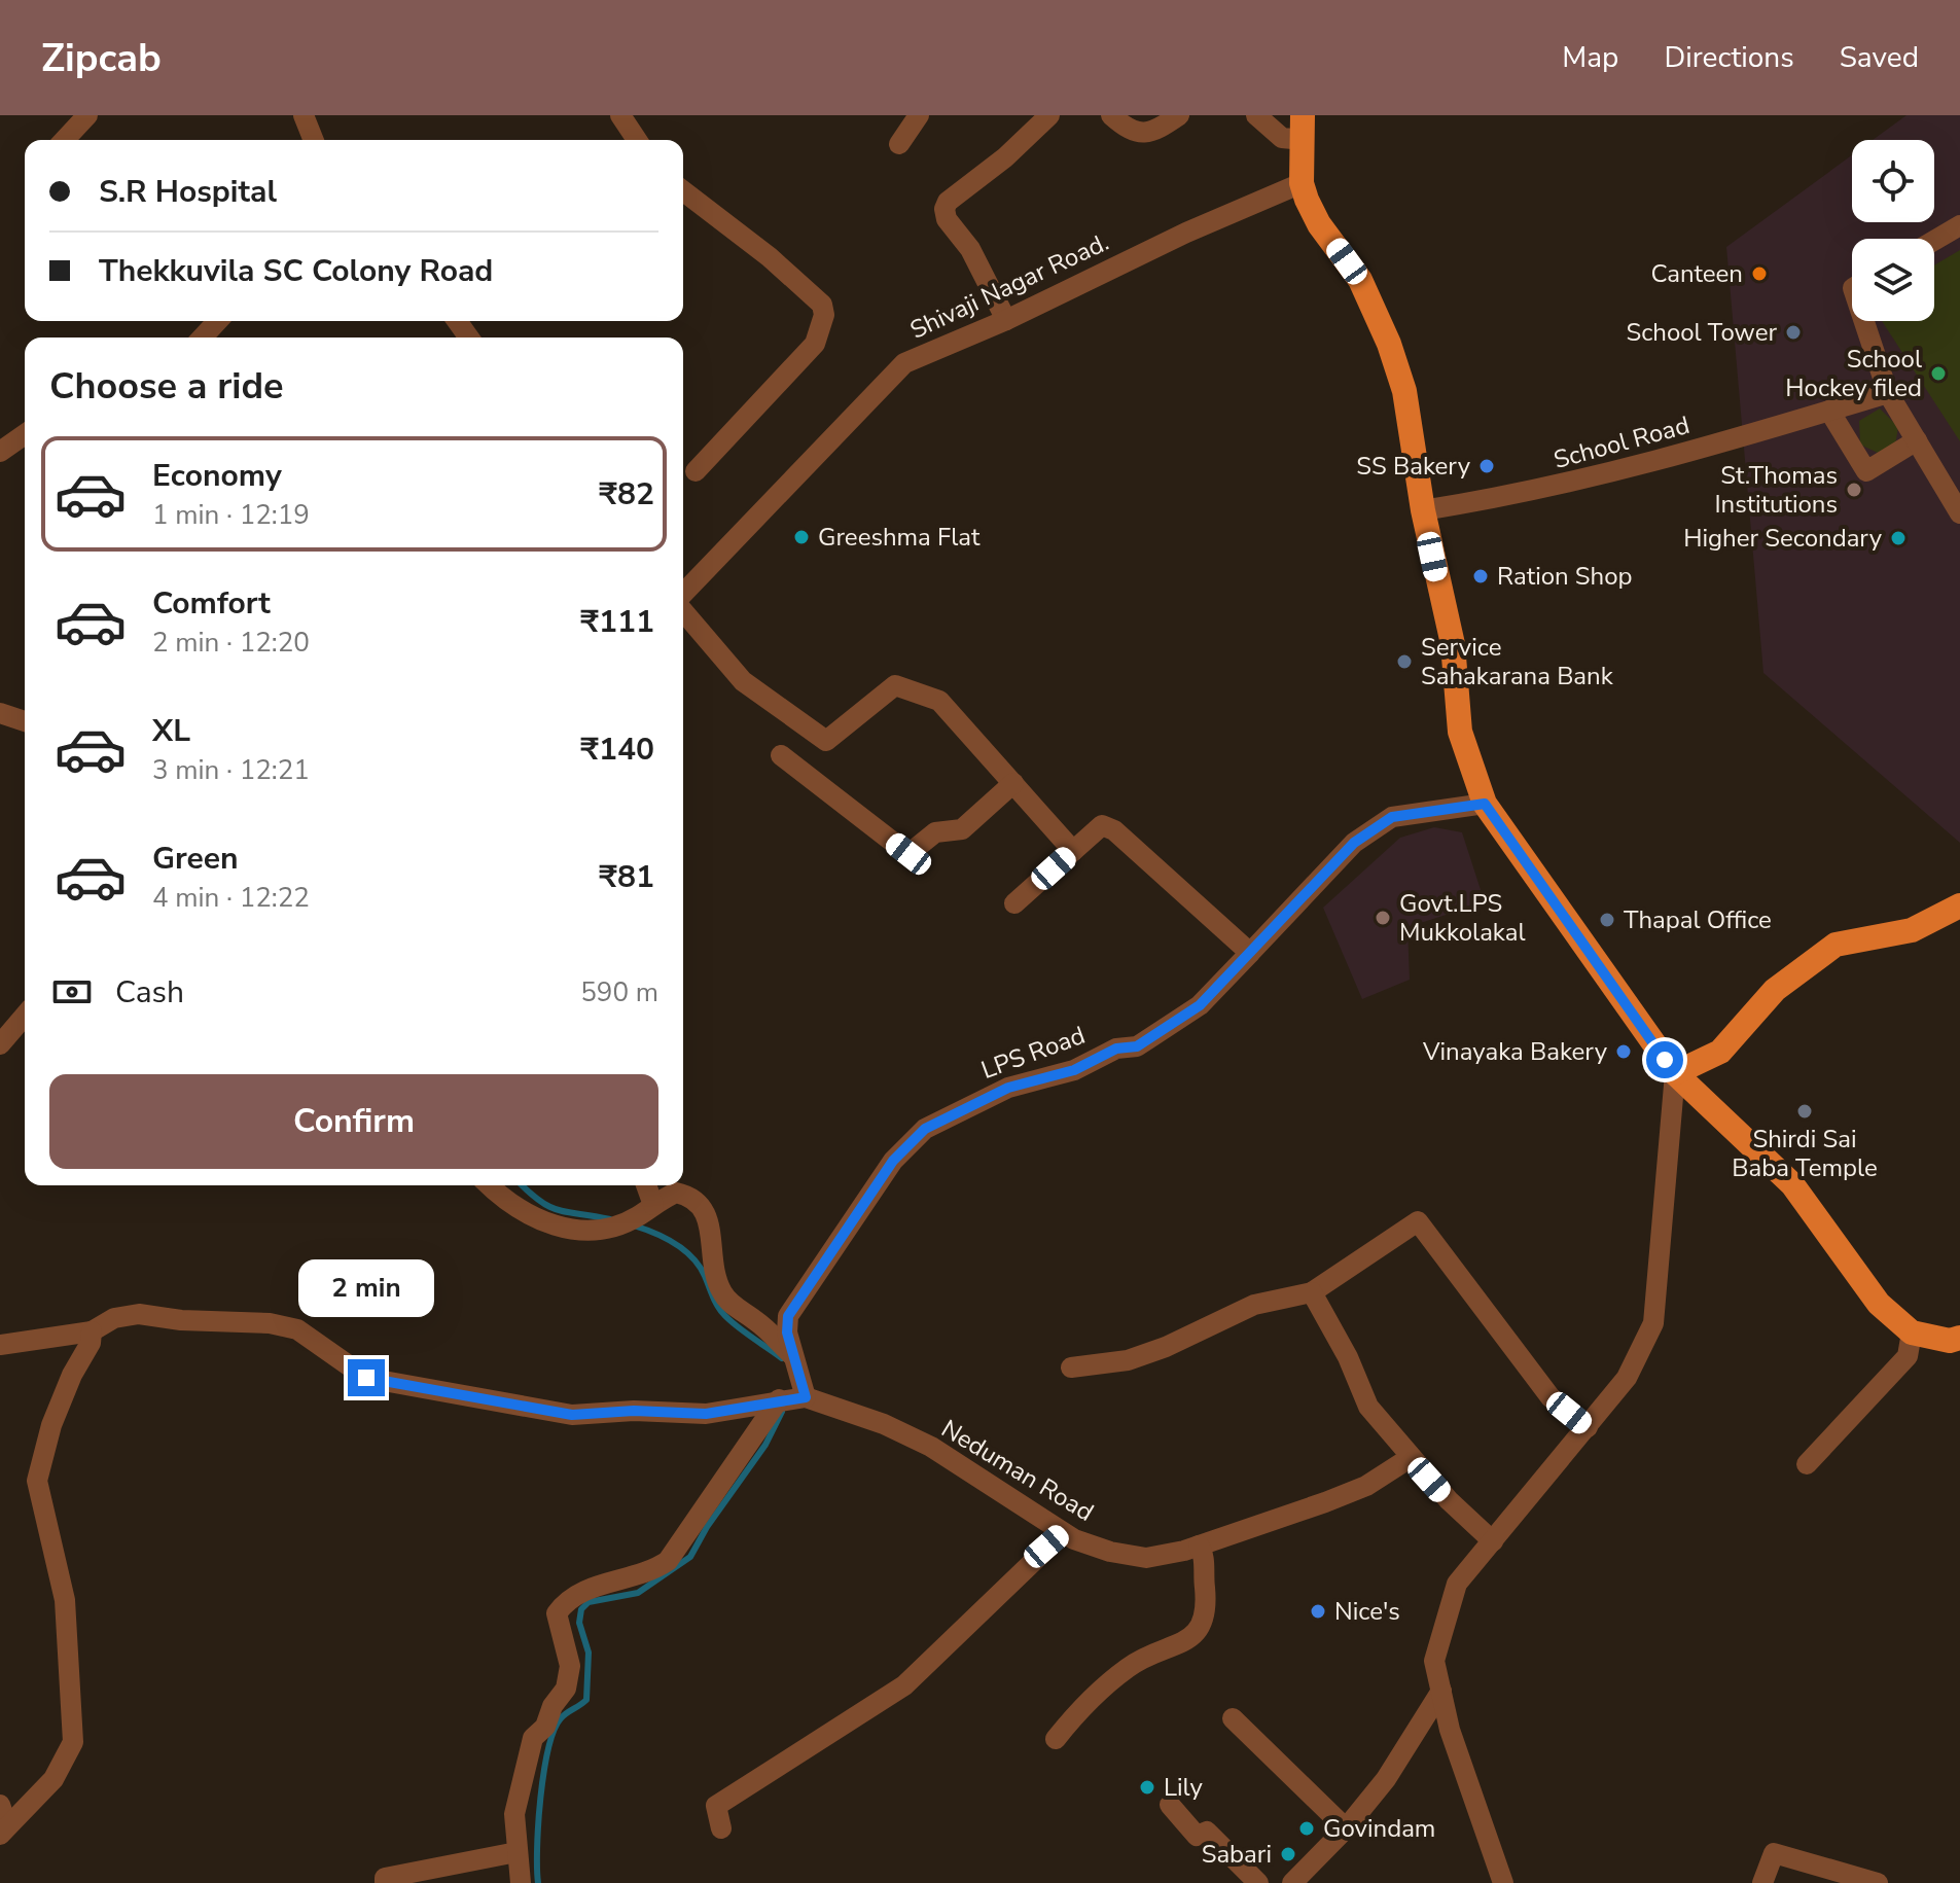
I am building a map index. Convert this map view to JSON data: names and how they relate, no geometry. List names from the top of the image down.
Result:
{
  "streets": {
    "street": [
      "Shivaji Nagar Road.",
      "School Road",
      "LPS Road",
      "Neduman Road"
    ]
  },
  "crossings": [
    ["LPS Road", "Neduman Road"]
  ],
  "places": [
    "Canteen",
    "School Tower",
    "School Hockey filed",
    "SS Bakery",
    "St.Thomas Institutions",
    "Greeshma Flat",
    "Higher Secondary",
    "Ration Shop",
    "Service Sahakarana Bank",
    "Govt.LPS Mukkolakal",
    "Thapal Office",
    "Vinayaka Bakery",
    "Shirdi Sai Baba Temple",
    "Nice's",
    "Lily",
    "Govindam",
    "Sabari"
  ],
  "page": {
    "header": "Zipcab",
    "nav": ["Map", "Directions", "Saved"],
    "banner": ["S.R Hospital", "Thekkuvila SC Colony Road"],
    "heading": "Choose a ride",
    "list": [
      {
        "name": "Economy",
        "note": "1 min · 12:19",
        "value": "₹82"
      },
      {
        "name": "Comfort",
        "note": "2 min · 12:20",
        "value": "₹111"
      },
      {
        "name": "XL",
        "note": "3 min · 12:21",
        "value": "₹140"
      },
      {
        "name": "Green",
        "note": "4 min · 12:22",
        "value": "₹81"
      }
    ],
    "pay": ["Cash", "590 m"],
    "buttons": "Confirm",
    "bubble": "2 min"
  }
}
